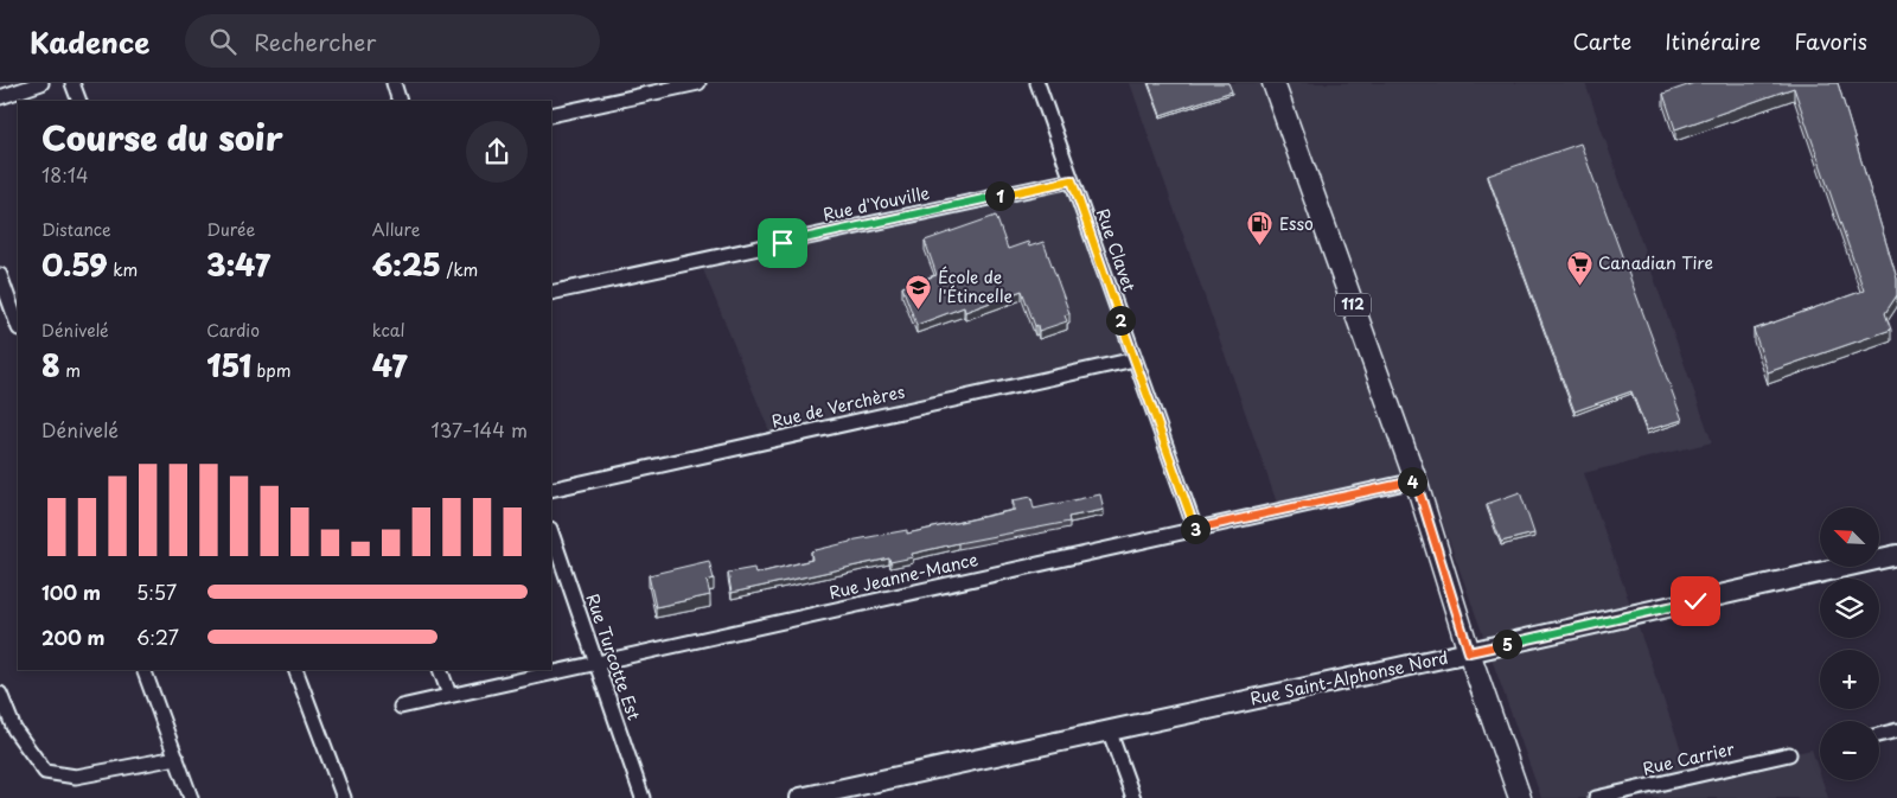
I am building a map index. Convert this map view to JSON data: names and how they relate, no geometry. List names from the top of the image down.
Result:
{
  "streets": {
    "main road": ["112", "Rue Saint-Alphonse Nord"],
    "street": [
      "Rue d'Youville",
      "Rue Clavet",
      "Rue de Verchères",
      "Rue Jeanne-Mance",
      "Rue Turcotte Est",
      "Rue Carrier"
    ]
  },
  "crossings": [
    ["Rue d'Youville", "Rue Clavet"],
    ["Rue Clavet", "Rue de Verchères"],
    ["Rue Clavet", "Rue Jeanne-Mance"],
    ["112", "Rue Jeanne-Mance"],
    ["112", "Rue Saint-Alphonse Nord"],
    ["Rue Jeanne-Mance", "Rue Turcotte Est"]
  ],
  "places": {
    "fuel station": ["Esso"],
    "supermarket": ["Canadian Tire"],
    "school or university": ["École de l'Étincelle"]
  },
  "north": "top left",
  "page": {
    "header": "Kadence",
    "search": "Rechercher",
    "nav": ["Carte", "Itinéraire", "Favoris"],
    "heading": ["Course du soir", "18:14"],
    "pins": [
      "1",
      "2",
      "4",
      "3",
      "5"
    ],
    "stats": [
      ["Distance", "0.59 km"],
      ["Durée", "3:47"],
      ["Allure", "6:25 /km"],
      ["Dénivelé", "8 m"],
      ["Cardio", "151 bpm"],
      ["kcal", "47"]
    ],
    "chart": ["Dénivelé", "137–144 m"],
    "map_buttons": ["+", "−"],
    "list": [
      {
        "name": "100 m",
        "note": "5:57"
      },
      {
        "name": "200 m",
        "note": "6:27"
      }
    ]
  }
}
